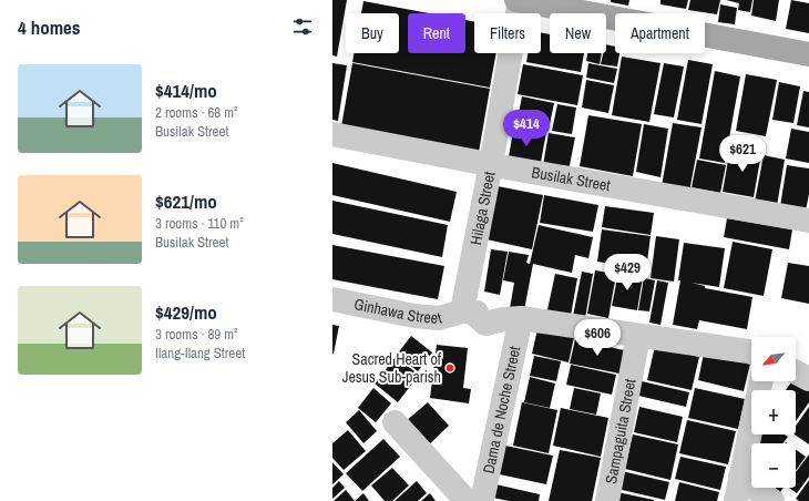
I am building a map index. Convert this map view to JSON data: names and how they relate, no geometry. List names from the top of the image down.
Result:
{
  "streets": {
    "street": [
      "Busilak Street",
      "Hilaga Street",
      "Ginhawa Street",
      "Dama de Noche Street",
      "Sampaguita Street"
    ]
  },
  "crossings": [
    ["Busilak Street", "Hilaga Street"],
    ["Hilaga Street", "Ginhawa Street"]
  ],
  "places": ["Sacred Heart of Jesus Sub-parish"],
  "north": "bottom left",
  "page": {
    "heading": "4 homes",
    "chip": [
      "Buy",
      "Rent",
      "Filters",
      "New",
      "Apartment"
    ],
    "list": [
      {
        "name": "$414/mo",
        "note": "2 rooms · 68 m² · Busilak Street"
      },
      {
        "name": "$621/mo",
        "note": "3 rooms · 110 m² · Busilak Street"
      },
      {
        "name": "$429/mo",
        "note": "3 rooms · 89 m² · Ilang-Ilang Street"
      }
    ],
    "price": [
      "$414",
      "$621",
      "$429",
      "$606"
    ],
    "map_buttons": ["+", "−"]
  }
}
